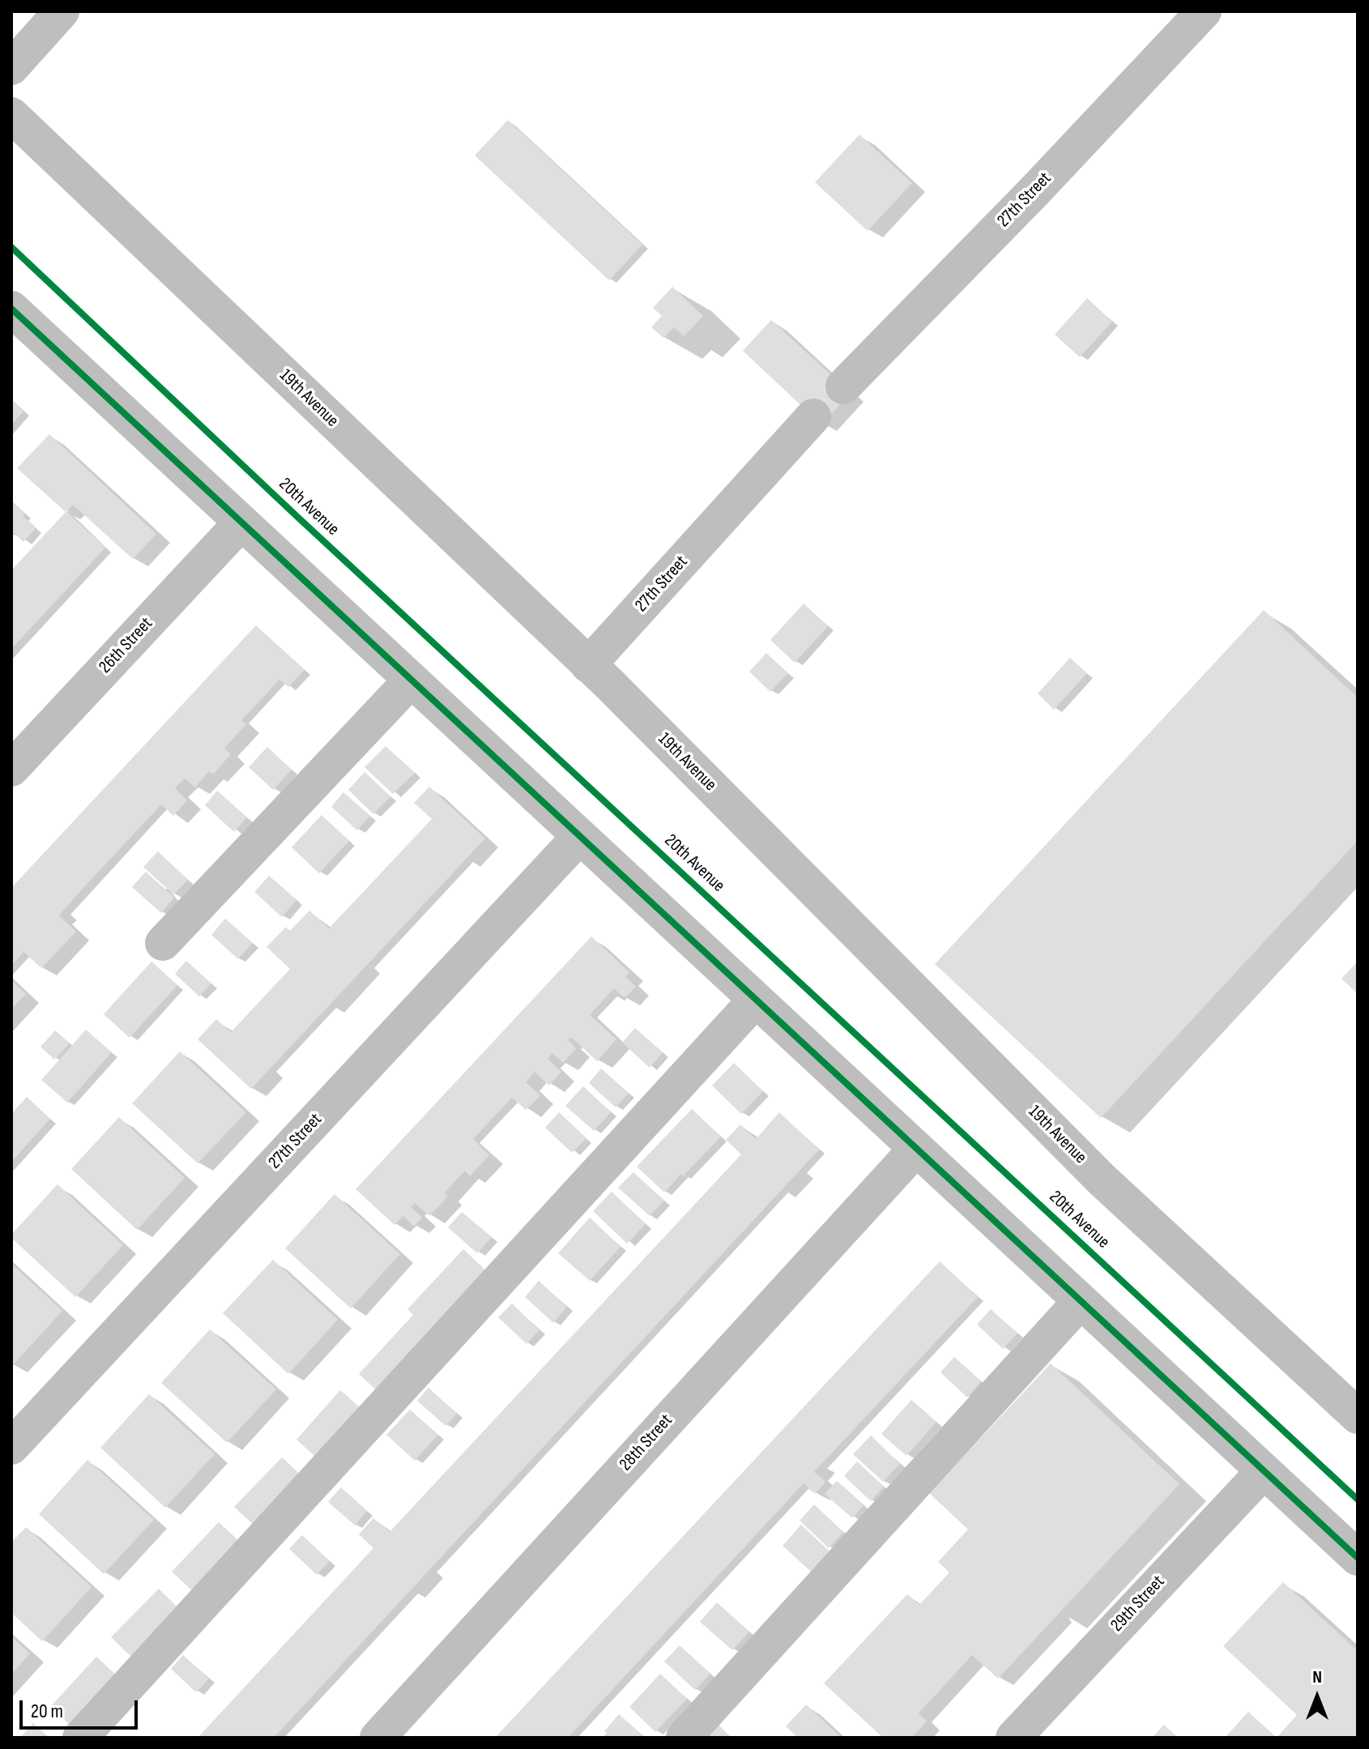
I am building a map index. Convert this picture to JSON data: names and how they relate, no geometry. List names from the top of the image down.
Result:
{
  "streets": {
    "street": [
      "27th Street",
      "19th Avenue",
      "26th Street",
      "28th Street",
      "29th Street"
    ],
    "cycle path": ["20th Avenue"]
  },
  "crossings": [
    ["27th Street", "19th Avenue"]
  ],
  "scale_bar": "20 m",
  "north": "top"
}
